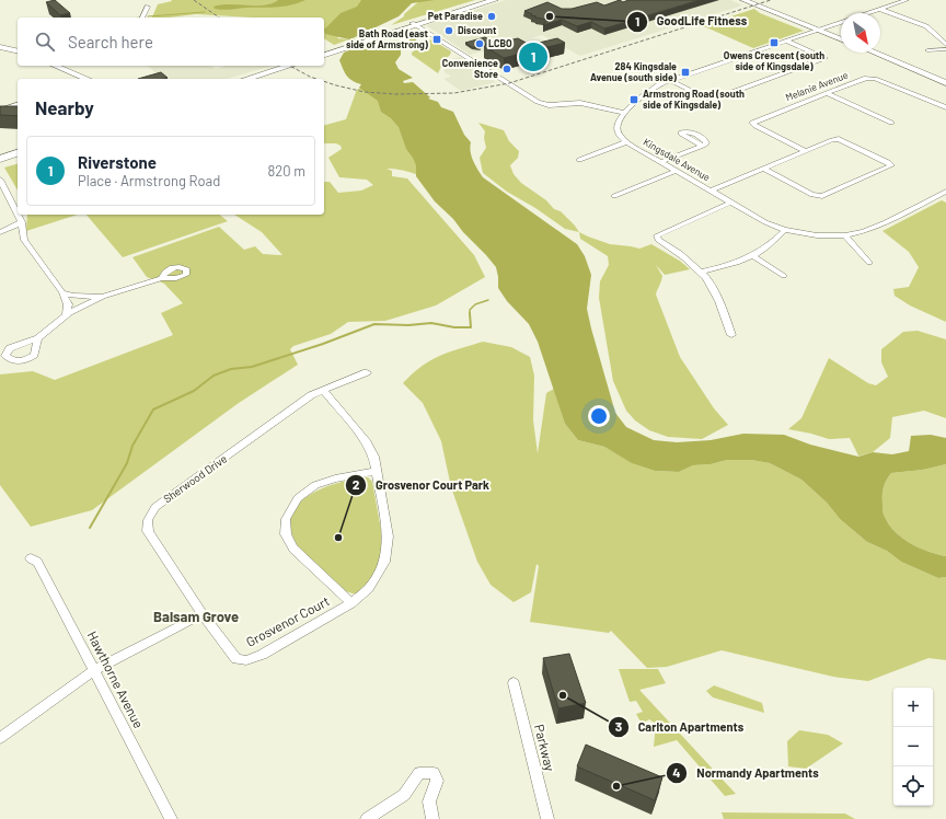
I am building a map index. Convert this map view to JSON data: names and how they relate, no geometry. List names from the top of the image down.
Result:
{
  "streets": {
    "street": [
      "Melanie Avenue",
      "Kingsdale Avenue",
      "Sherwood Drive",
      "Grosvenor Court",
      "Hawthorne Avenue",
      "Parkway"
    ]
  },
  "crossings": [
    ["Sherwood Drive", "Grosvenor Court"]
  ],
  "districts": ["Balsam Grove"],
  "places": {
    "other": [
      "Pet Paradise",
      "GoodLife Fitness",
      "Discount",
      "LCBO",
      "Convenience Store",
      "Grosvenor Court Park",
      "Carlton Apartments",
      "Normandy Apartments"
    ],
    "transit": [
      "Bath Road (east side of Armstrong)",
      "Owens Crescent (south side of Kingsdale)",
      "284 Kingsdale Avenue (south side)",
      "Armstrong Road (south side of Kingsdale)"
    ]
  },
  "north": "bottom right",
  "page": {
    "search": "Search here",
    "pins": "1",
    "heading": "Nearby",
    "list": [
      {
        "mark": "1",
        "name": "Riverstone",
        "note": "Place · Armstrong Road",
        "value": "820 m"
      }
    ],
    "map_buttons": ["+", "−"]
  }
}
